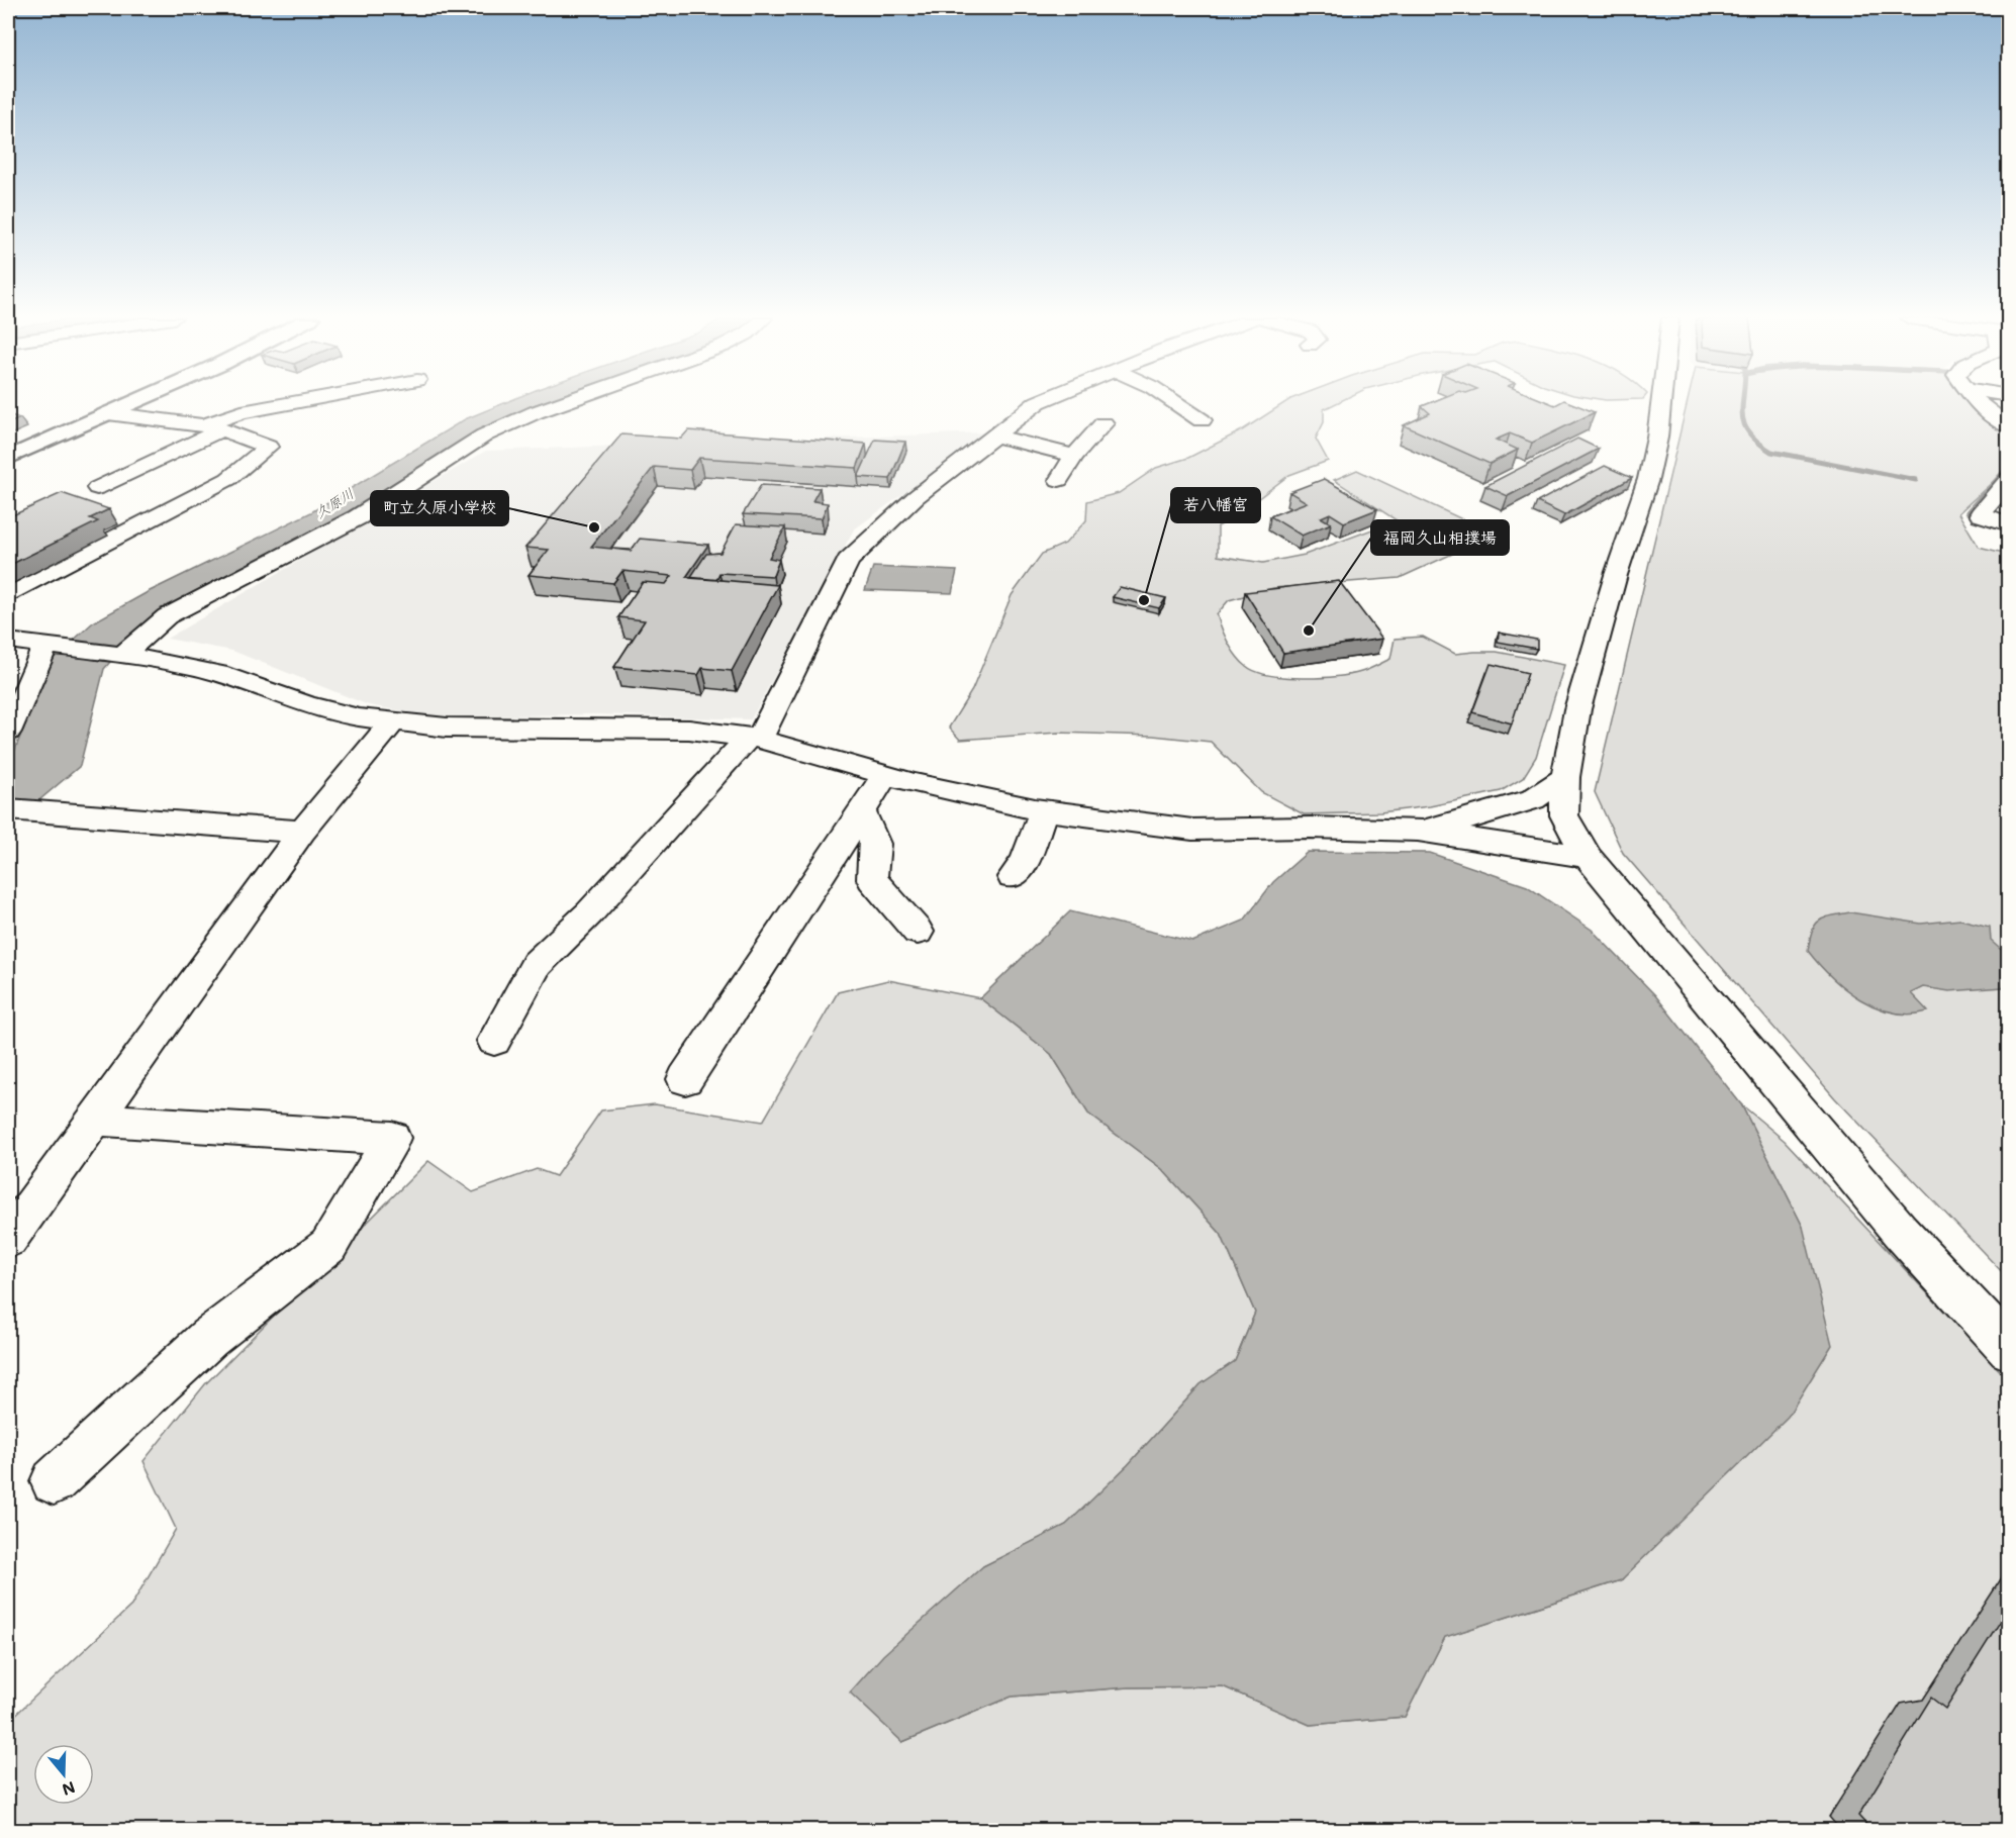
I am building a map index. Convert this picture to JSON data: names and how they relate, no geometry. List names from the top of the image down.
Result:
{
  "water": ["久原川"],
  "places": ["町立久原小学校", "若八幡宮", "福岡久山相撲場"],
  "north": "bottom"
}
